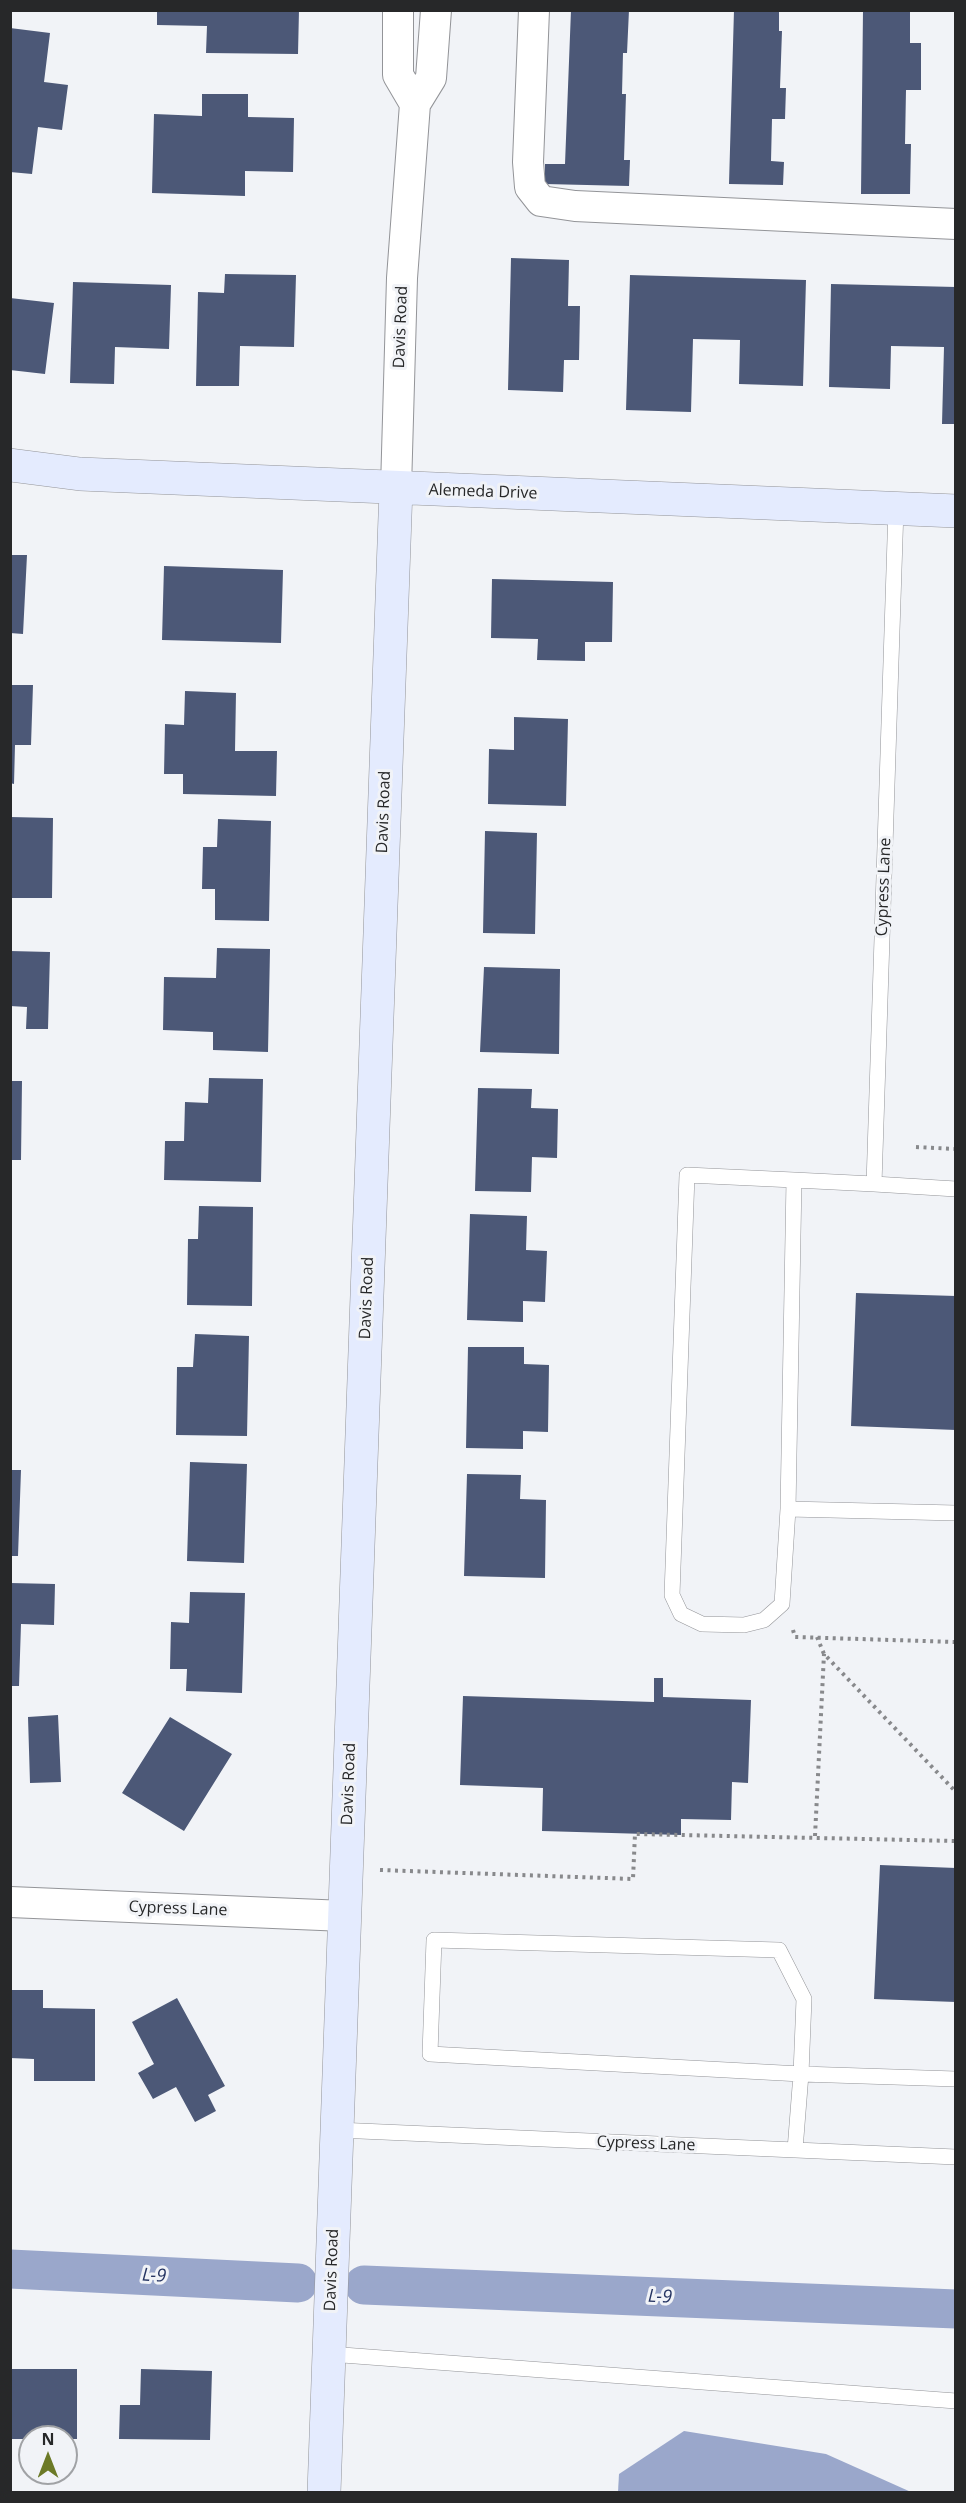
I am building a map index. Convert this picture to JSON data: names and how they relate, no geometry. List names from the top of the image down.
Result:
{
  "streets": {
    "street": ["Davis Road", "Alemeda Drive", "Cypress Lane"]
  },
  "crossings": [
    ["Davis Road", "Alemeda Drive"],
    ["Davis Road", "Cypress Lane"],
    ["Alemeda Drive", "Cypress Lane"]
  ],
  "water": ["L-9"],
  "north": "top"
}
